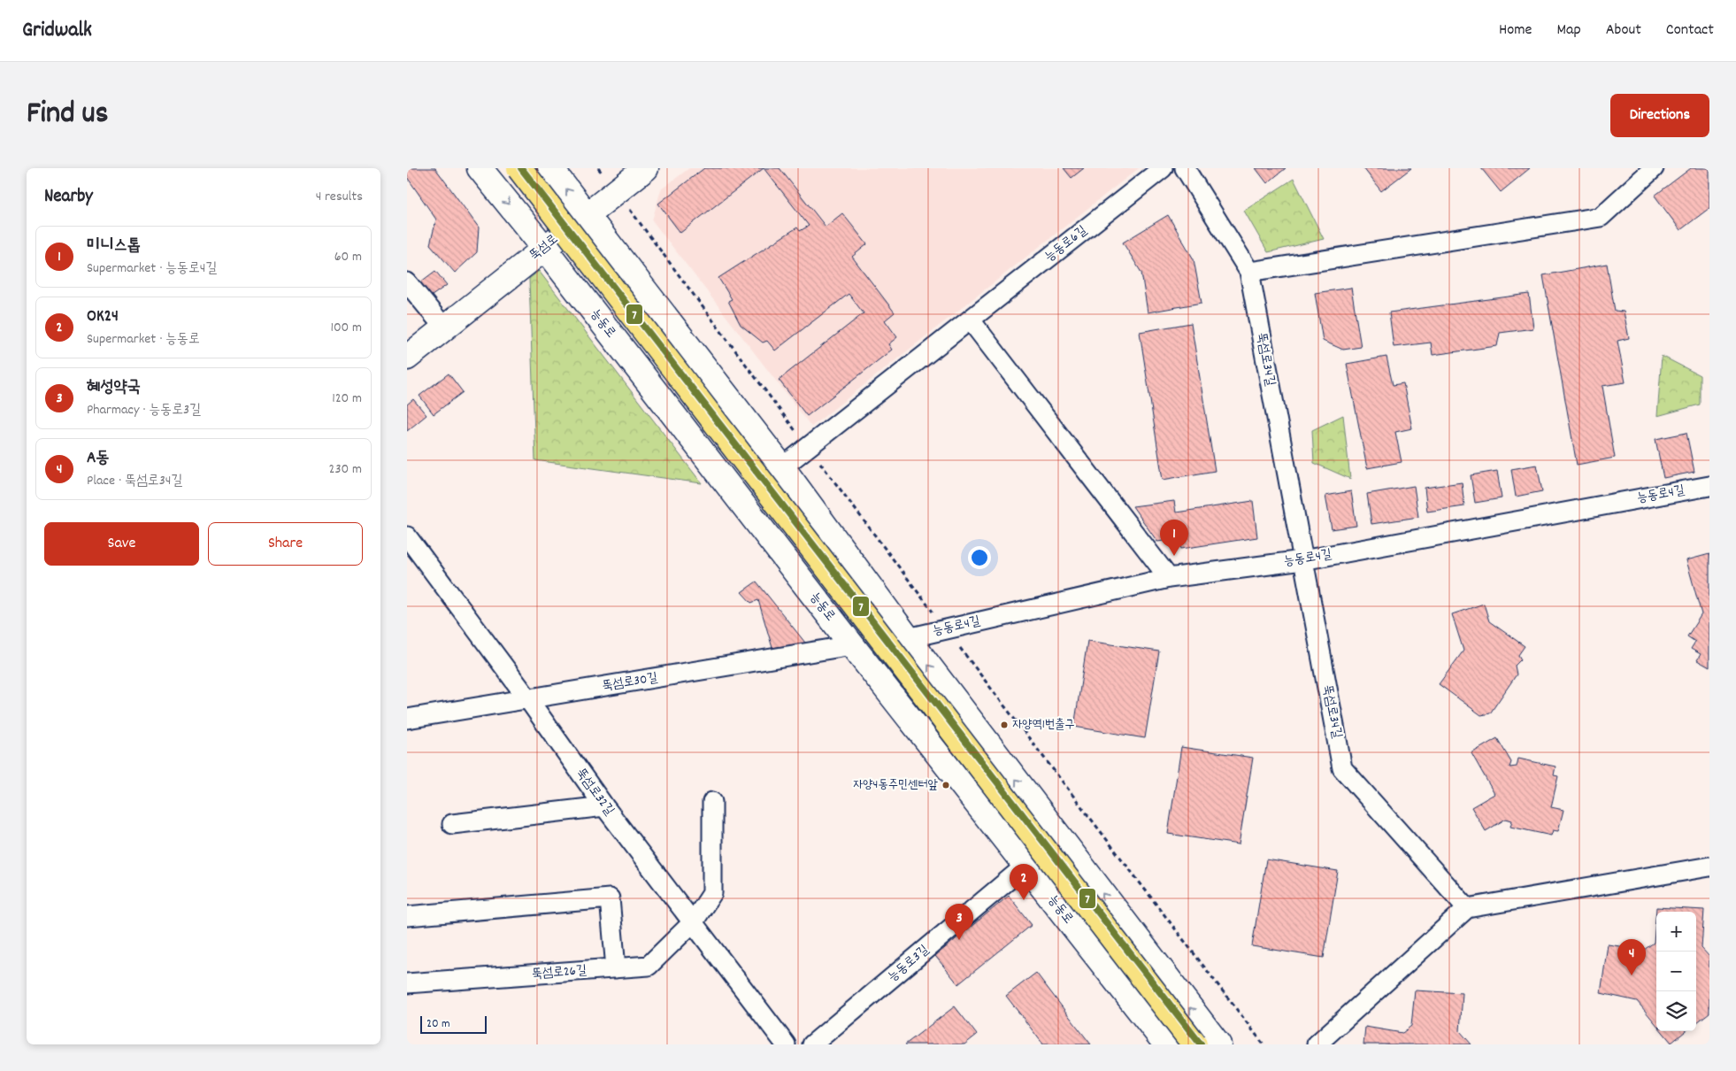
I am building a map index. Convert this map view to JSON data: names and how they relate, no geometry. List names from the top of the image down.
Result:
{
  "streets": {
    "main road": ["뚝섬로", "능동로"],
    "street": [
      "능동로6길",
      "뚝섬로34길",
      "능동로4길",
      "뚝섬로30길",
      "뚝섬로32길",
      "능동로3길",
      "뚝섬로26길"
    ]
  },
  "crossings": [
    ["뚝섬로", "능동로"],
    ["능동로", "뚝섬로30길"],
    ["능동로", "능동로3길"],
    ["뚝섬로34길", "능동로4길"],
    ["뚝섬로30길", "뚝섬로32길"],
    ["뚝섬로32길", "뚝섬로26길"]
  ],
  "places": ["자양역1번출구", "자양4동주민센터앞"],
  "lines": ["transit line 7"],
  "scale_bar": "20 m",
  "page": {
    "header": "Gridwalk",
    "nav": [
      "Home",
      "Map",
      "About",
      "Contact"
    ],
    "title": "Find us",
    "buttons": [
      "Directions",
      ["Save", "Share"]
    ],
    "heading": ["Nearby", "4 results"],
    "list": [
      {
        "mark": "1",
        "name": "미니스톱",
        "note": "Supermarket · 능동로4길",
        "value": "60 m"
      },
      {
        "mark": "2",
        "name": "OK24",
        "note": "Supermarket · 능동로",
        "value": "100 m"
      },
      {
        "mark": "3",
        "name": "혜성약국",
        "note": "Pharmacy · 능동로3길",
        "value": "120 m"
      },
      {
        "mark": "4",
        "name": "A동",
        "note": "Place · 뚝섬로34길",
        "value": "230 m"
      }
    ],
    "pins": [
      "1",
      "2",
      "3",
      "4"
    ],
    "map_buttons": ["+", "−"],
    "scale": "20 m"
  }
}
